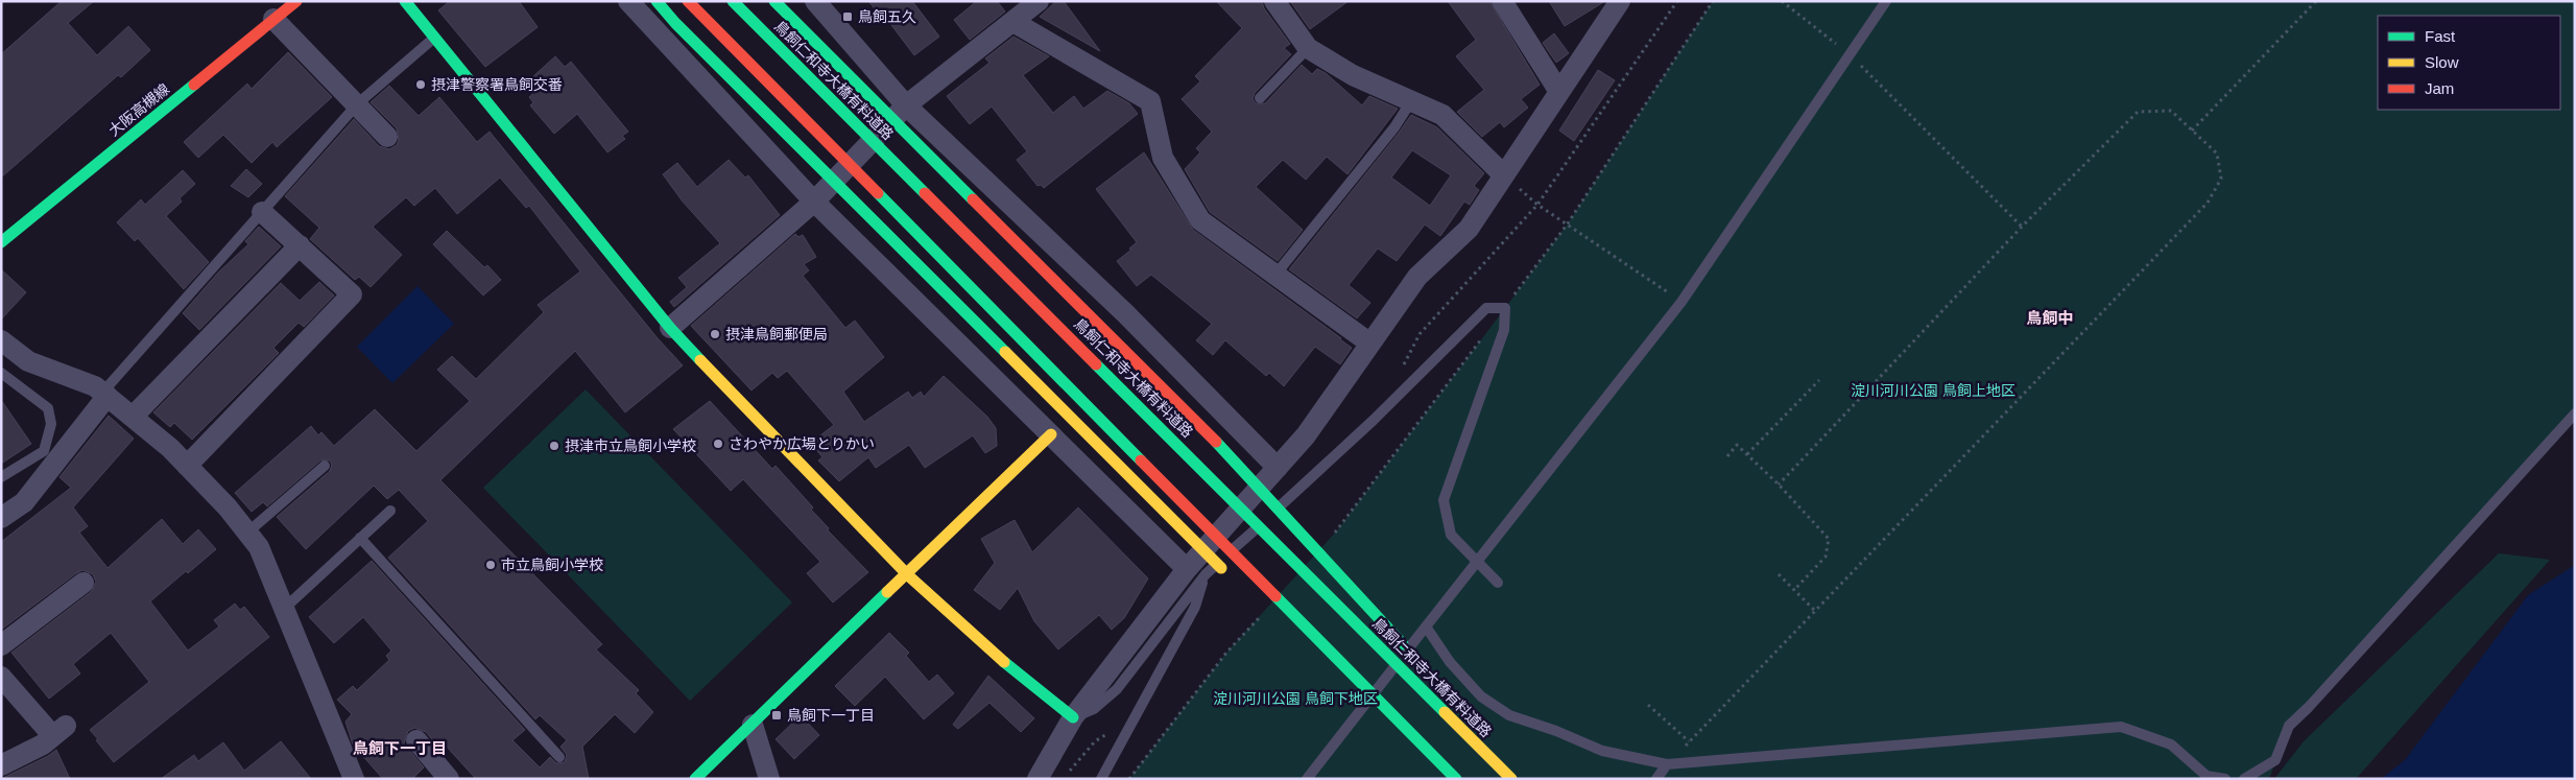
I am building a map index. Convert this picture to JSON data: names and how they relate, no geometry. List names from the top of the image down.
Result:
{
  "streets": {
    "main road": ["鳥飼仁和寺大橋有料道路", "大阪高槻線"]
  },
  "districts": ["鳥飼中", "鳥飼下一丁目"],
  "parks": ["淀川河川公園 鳥飼上地区", "淀川河川公園 鳥飼下地区"],
  "places": {
    "transit": ["鳥飼五久", "鳥飼下一丁目"],
    "other": [
      "摂津警察署鳥飼交番",
      "摂津鳥飼郵便局",
      "さわやか広場とりかい",
      "摂津市立鳥飼小学校",
      "市立鳥飼小学校"
    ]
  },
  "legend": ["Fast", "Slow", "Jam"]
}
